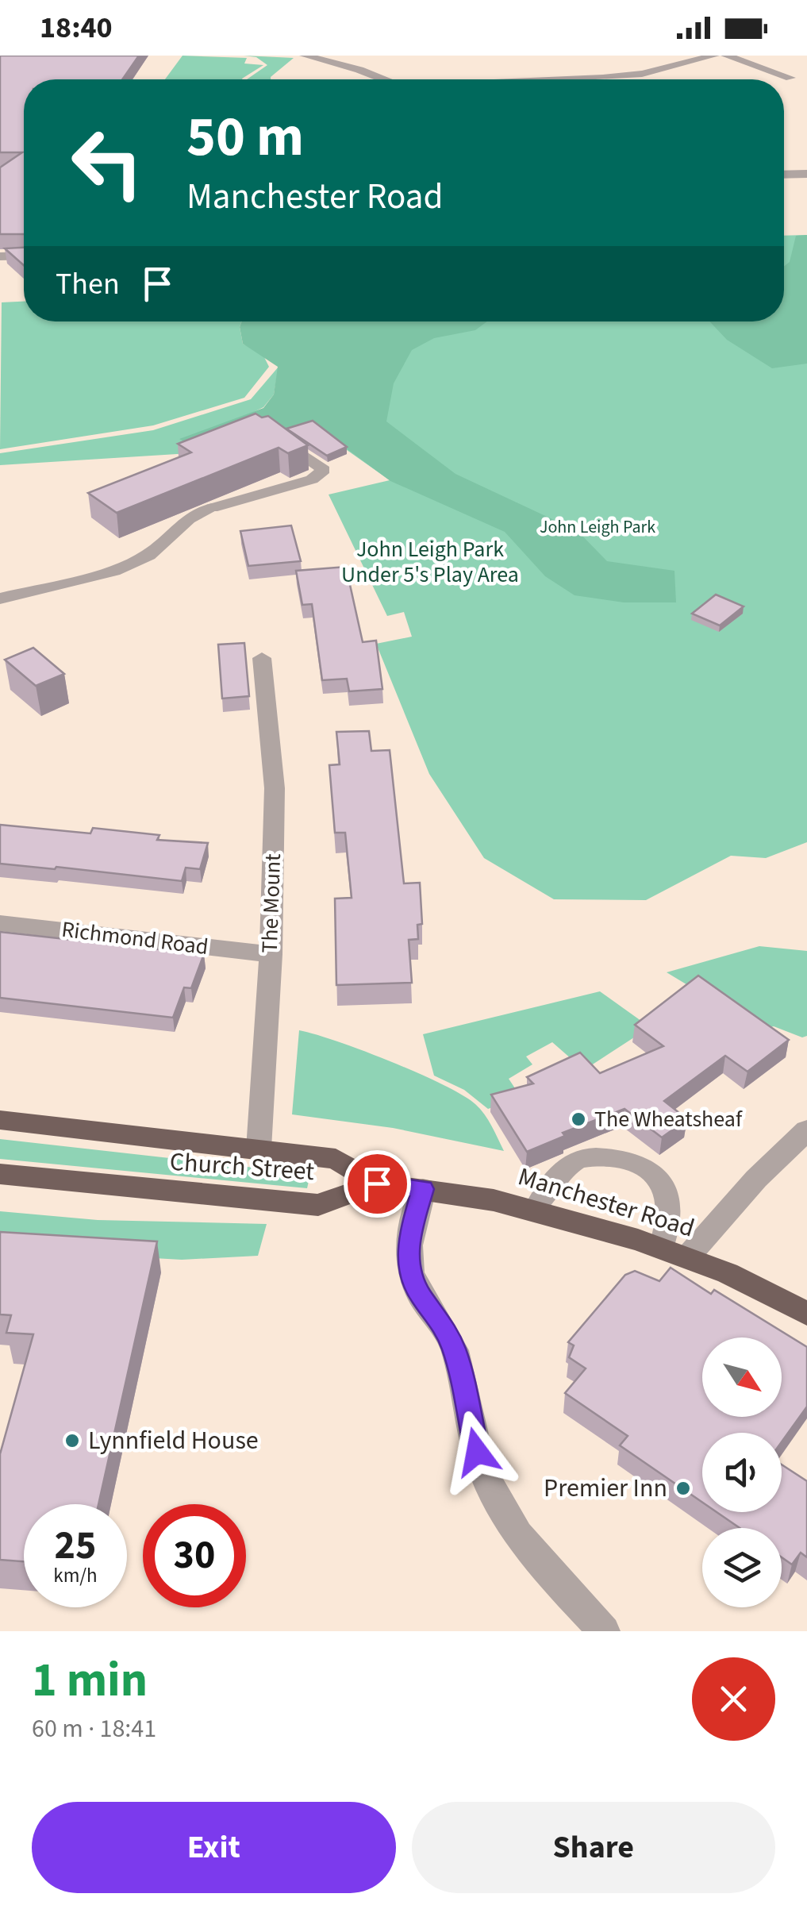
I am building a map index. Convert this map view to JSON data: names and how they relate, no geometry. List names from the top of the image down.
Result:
{
  "streets": {
    "highway": ["Church Street", "Manchester Road"],
    "street": ["The Mount", "Richmond Road"]
  },
  "crossings": [
    ["The Mount", "Richmond Road"],
    ["The Mount", "Church Street"],
    ["Church Street", "Manchester Road"]
  ],
  "parks": ["John Leigh Park", "John Leigh Park Under 5's Play Area"],
  "places": ["The Wheatsheaf", "Lynnfield House", "Premier Inn"],
  "north": "bottom right",
  "page": {
    "status": "18:40",
    "turn": ["50 m", "Manchester Road"],
    "then": "Then",
    "speed": "25 km/h",
    "limit": "30",
    "heading": ["1 min", "60 m · 18:41"],
    "buttons": ["Exit", "Share"]
  }
}
